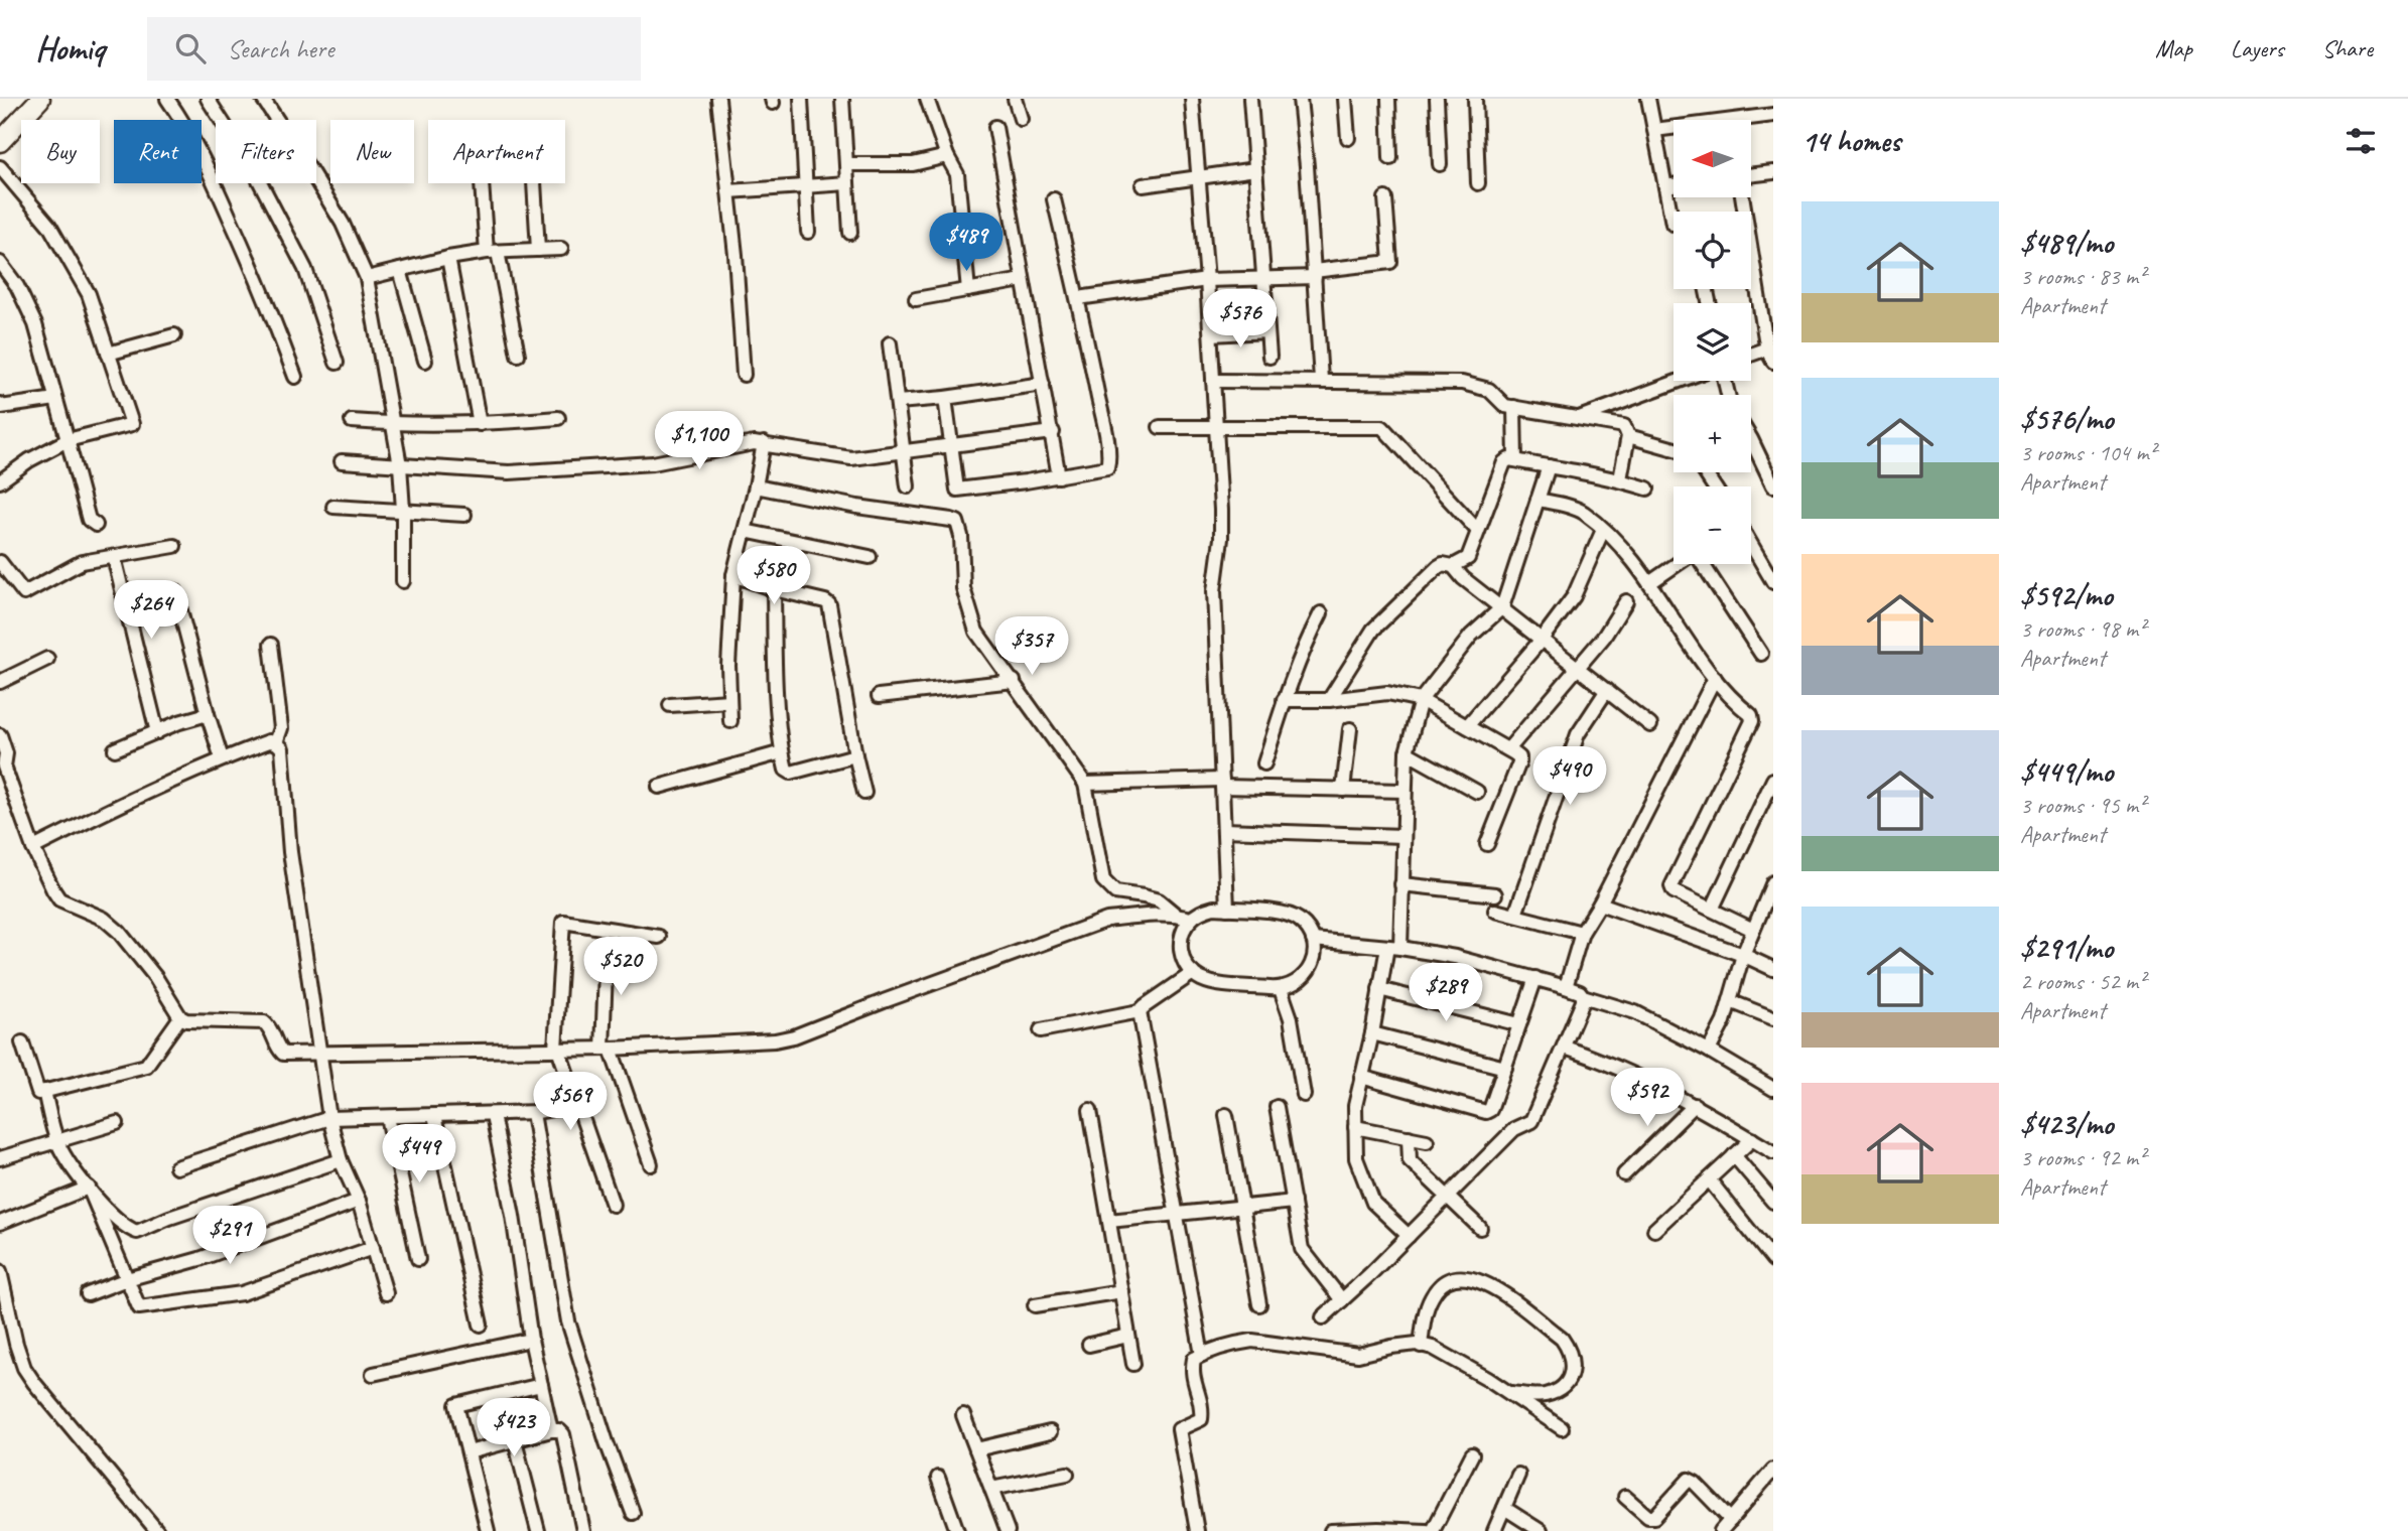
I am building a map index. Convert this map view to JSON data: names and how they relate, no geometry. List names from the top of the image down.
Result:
{
  "north": "left",
  "page": {
    "header": "Homiq",
    "search": "Search here",
    "nav": ["Map", "Layers", "Share"],
    "heading": "14 homes",
    "map_buttons": ["+", "−"],
    "chip": [
      "Buy",
      "Rent",
      "Filters",
      "New",
      "Apartment"
    ],
    "list": [
      {
        "name": "$489/mo",
        "note": "3 rooms · 83 m² · Apartment"
      },
      {
        "name": "$576/mo",
        "note": "3 rooms · 104 m² · Apartment"
      },
      {
        "name": "$592/mo",
        "note": "3 rooms · 98 m² · Apartment"
      },
      {
        "name": "$449/mo",
        "note": "3 rooms · 95 m² · Apartment"
      },
      {
        "name": "$291/mo",
        "note": "2 rooms · 52 m² · Apartment"
      },
      {
        "name": "$423/mo",
        "note": "3 rooms · 92 m² · Apartment"
      }
    ],
    "price": [
      "$489",
      "$576",
      "$1,100",
      "$580",
      "$264",
      "$357",
      "$490",
      "$520",
      "$289",
      "$592",
      "$569",
      "$449",
      "$291",
      "$423"
    ]
  }
}
